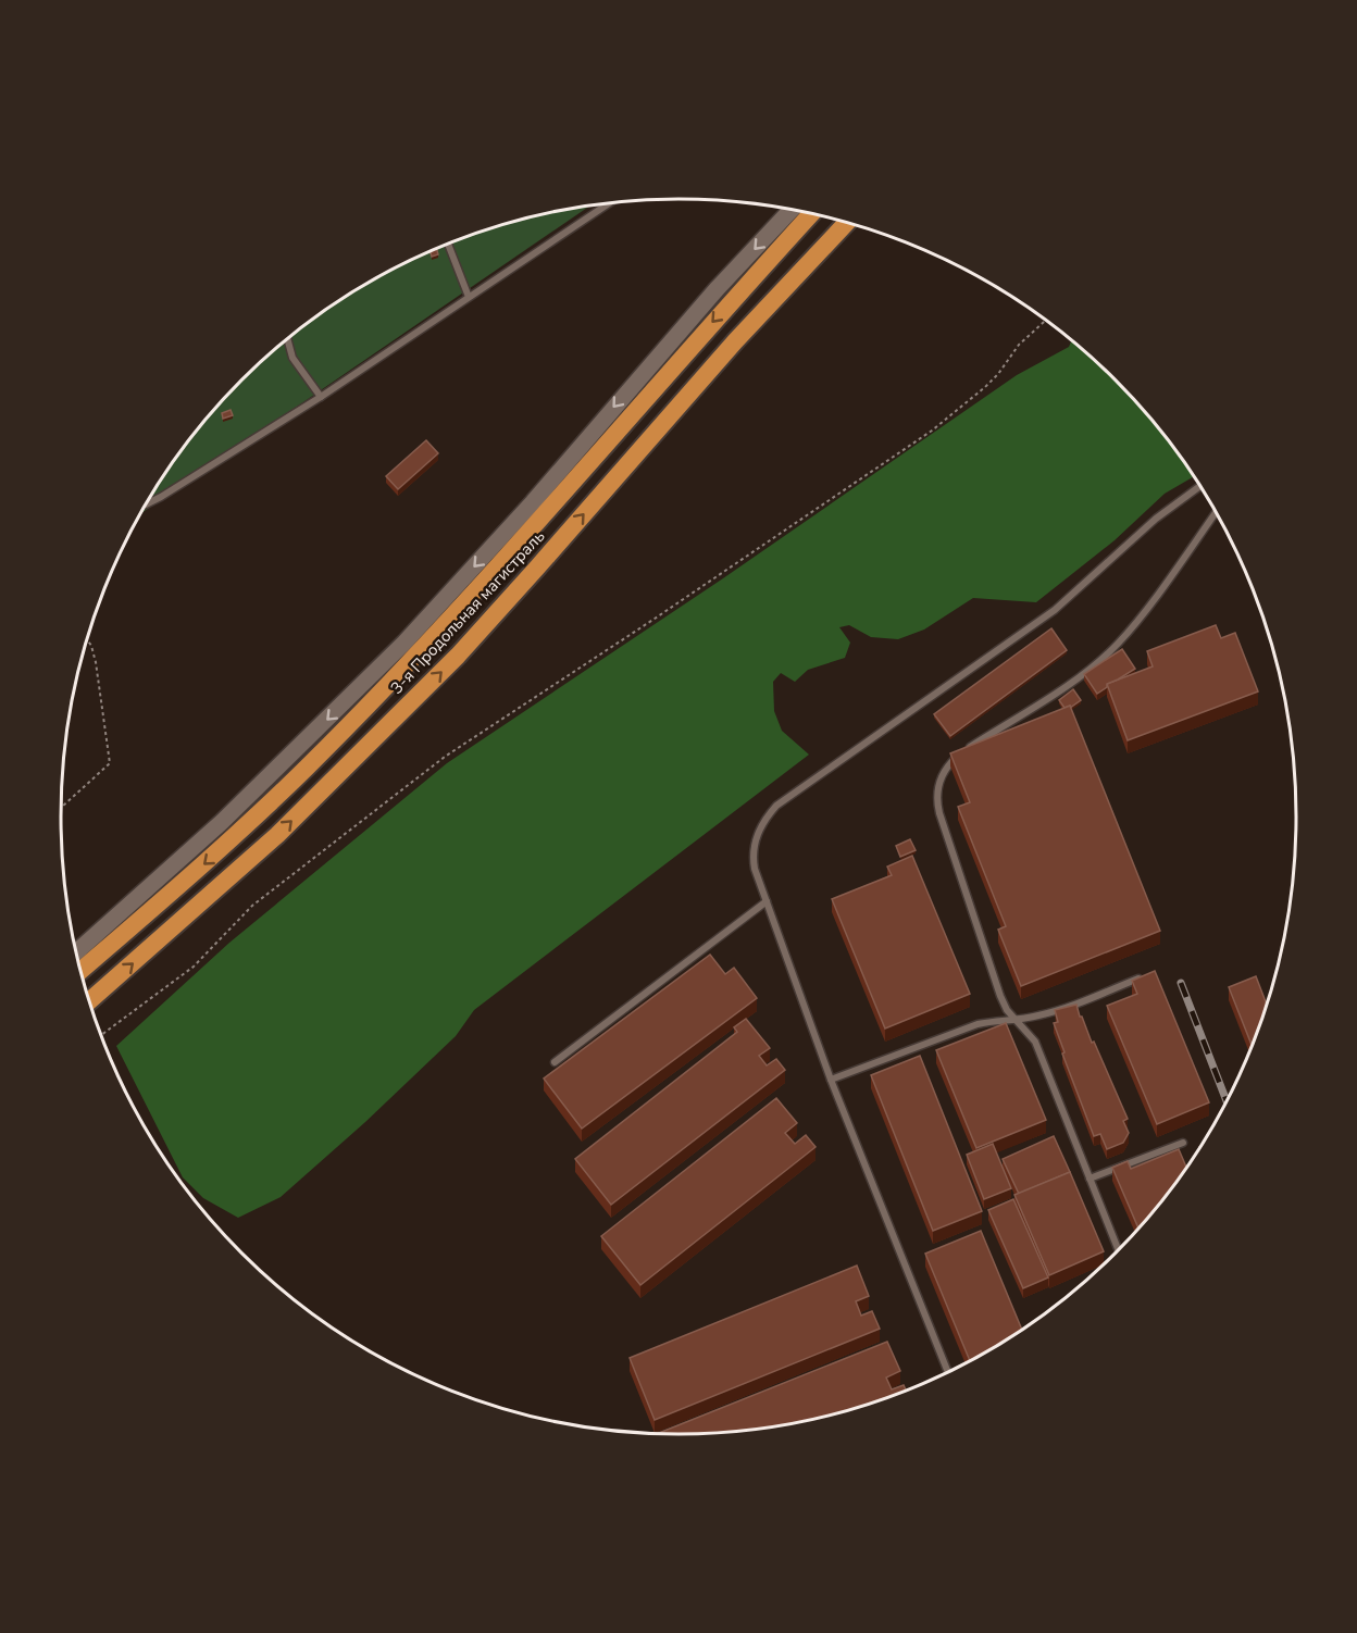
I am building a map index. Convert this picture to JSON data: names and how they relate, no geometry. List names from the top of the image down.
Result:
{
  "streets": {
    "highway": ["3-я Продольная магистраль"]
  }
}
